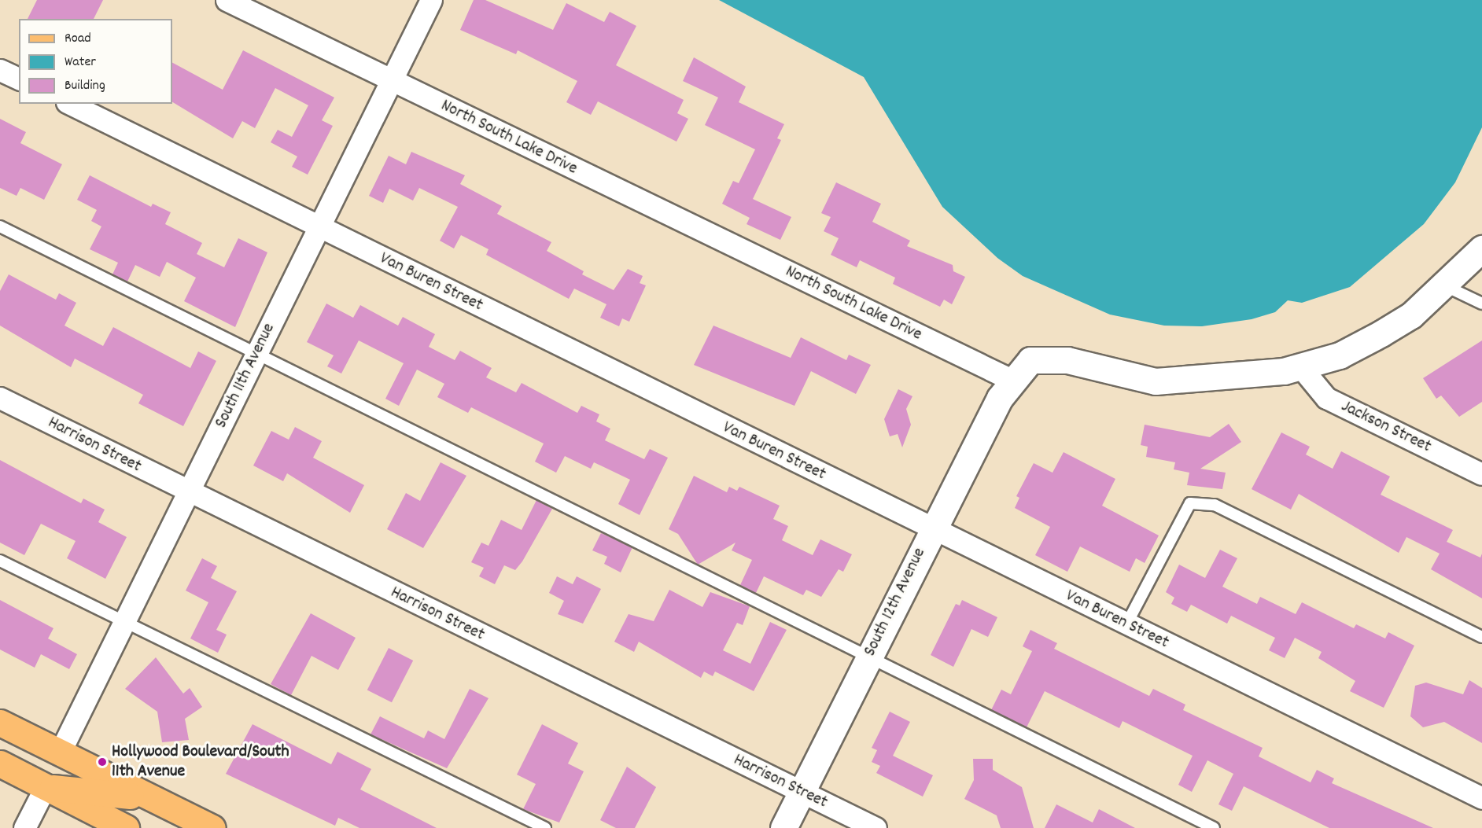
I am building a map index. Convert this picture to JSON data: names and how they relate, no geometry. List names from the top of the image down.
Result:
{
  "streets": {
    "street": [
      "North South Lake Drive",
      "Van Buren Street",
      "South 11th Avenue",
      "Jackson Street",
      "Harrison Street",
      "South 12th Avenue"
    ]
  },
  "crossings": [
    ["North South Lake Drive", "South 11th Avenue"],
    ["North South Lake Drive", "South 12th Avenue"],
    ["Van Buren Street", "South 11th Avenue"],
    ["Van Buren Street", "South 12th Avenue"],
    ["South 11th Avenue", "Harrison Street"],
    ["Harrison Street", "South 12th Avenue"]
  ],
  "places": ["Hollywood Boulevard/South 11th Avenue"],
  "legend": ["Road", "Water", "Building"]
}
